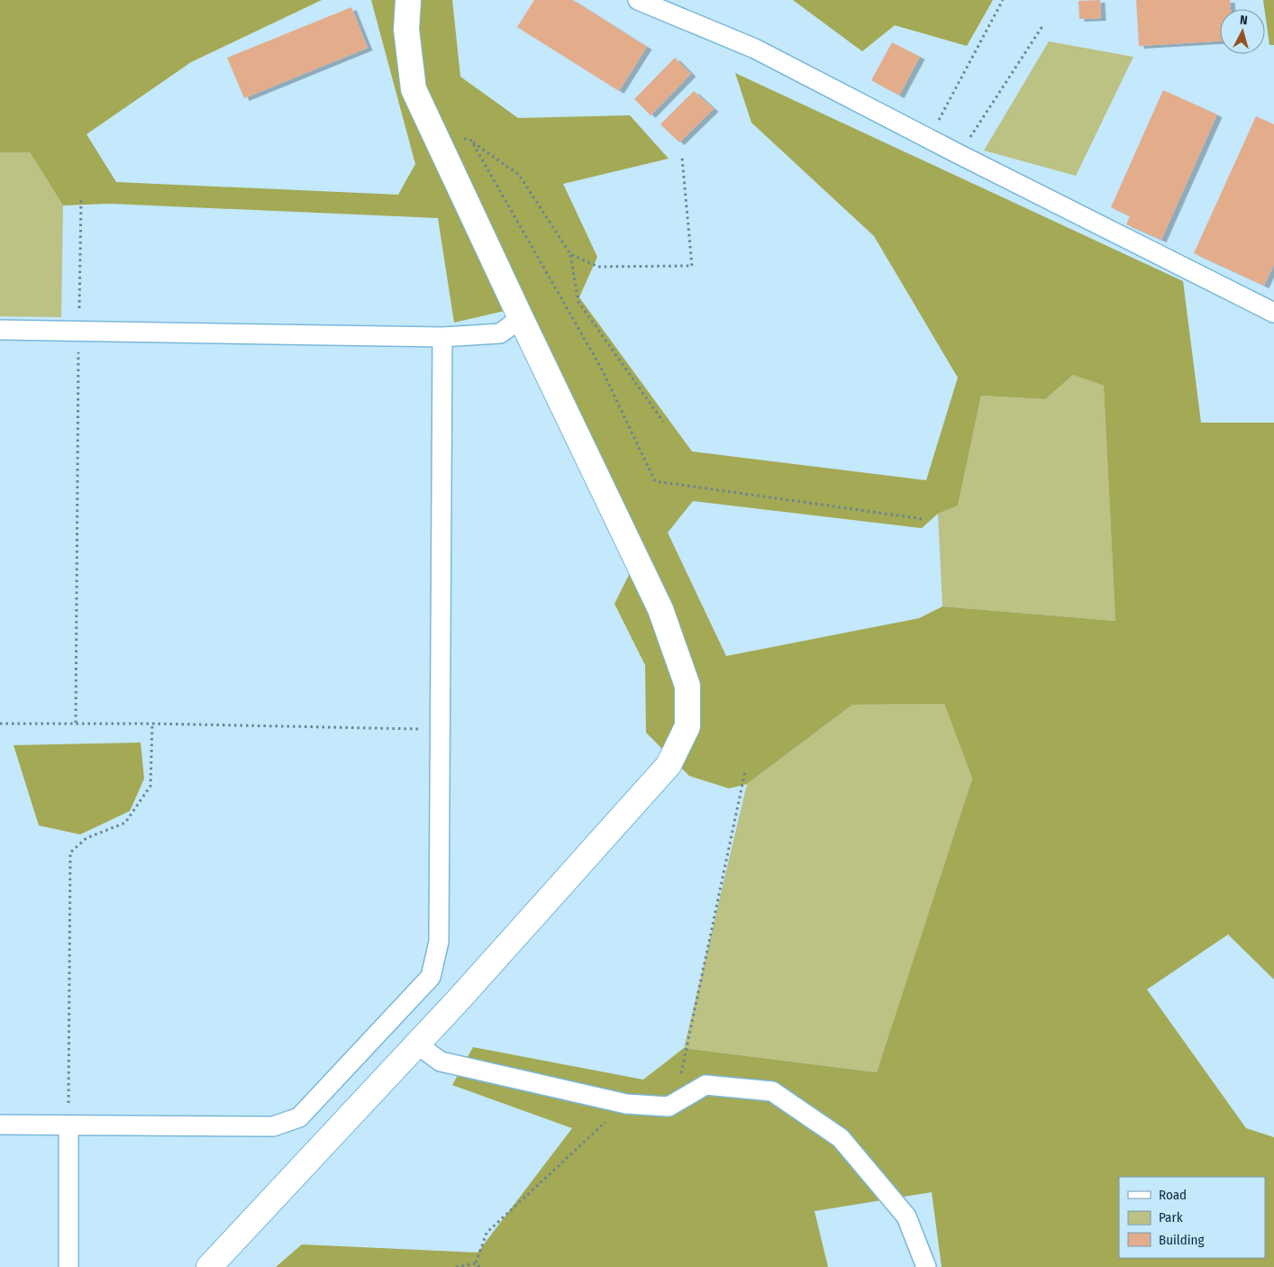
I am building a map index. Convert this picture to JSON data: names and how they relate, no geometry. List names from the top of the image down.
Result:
{
  "legend": ["Road", "Park", "Building"],
  "north": "top"
}
